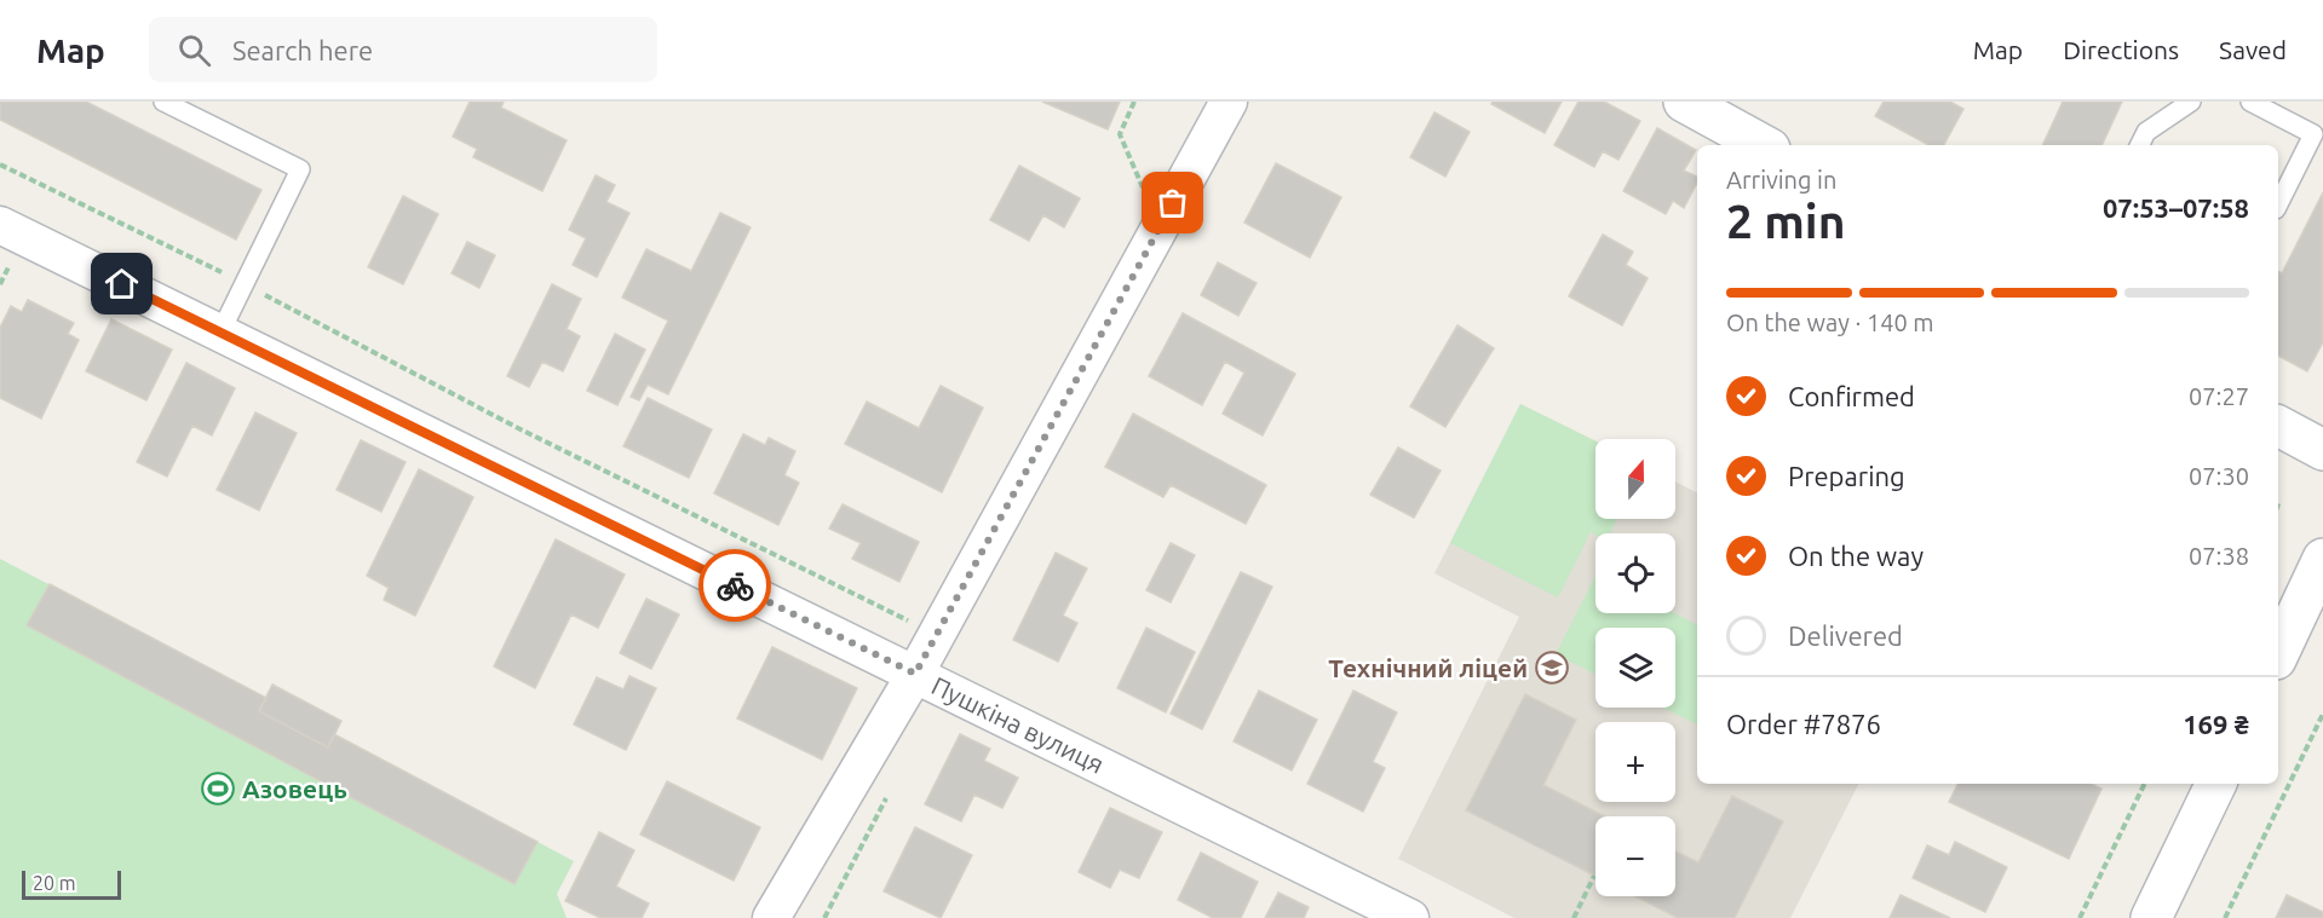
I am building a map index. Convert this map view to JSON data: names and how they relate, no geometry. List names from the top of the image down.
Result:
{
  "streets": {
    "street": ["Пушкіна вулиця"]
  },
  "places": {
    "school or university": ["Технічний ліцей"],
    "sports": ["Азовець"]
  },
  "scale_bar": "20 m",
  "north": "top",
  "page": {
    "header": "Map",
    "search": "Search here",
    "nav": ["Map", "Directions", "Saved"],
    "heading": ["2 min", "Arriving in", "07:53–07:58"],
    "panel": ["Order #7876", "169 ₴"],
    "bar": "On the way · 140 m",
    "list": [
      ["Confirmed", "07:27"],
      ["Preparing", "07:30"],
      ["On the way", "07:38"],
      "Delivered"
    ],
    "map_buttons": ["+", "−"],
    "scale": "20 m"
  }
}
